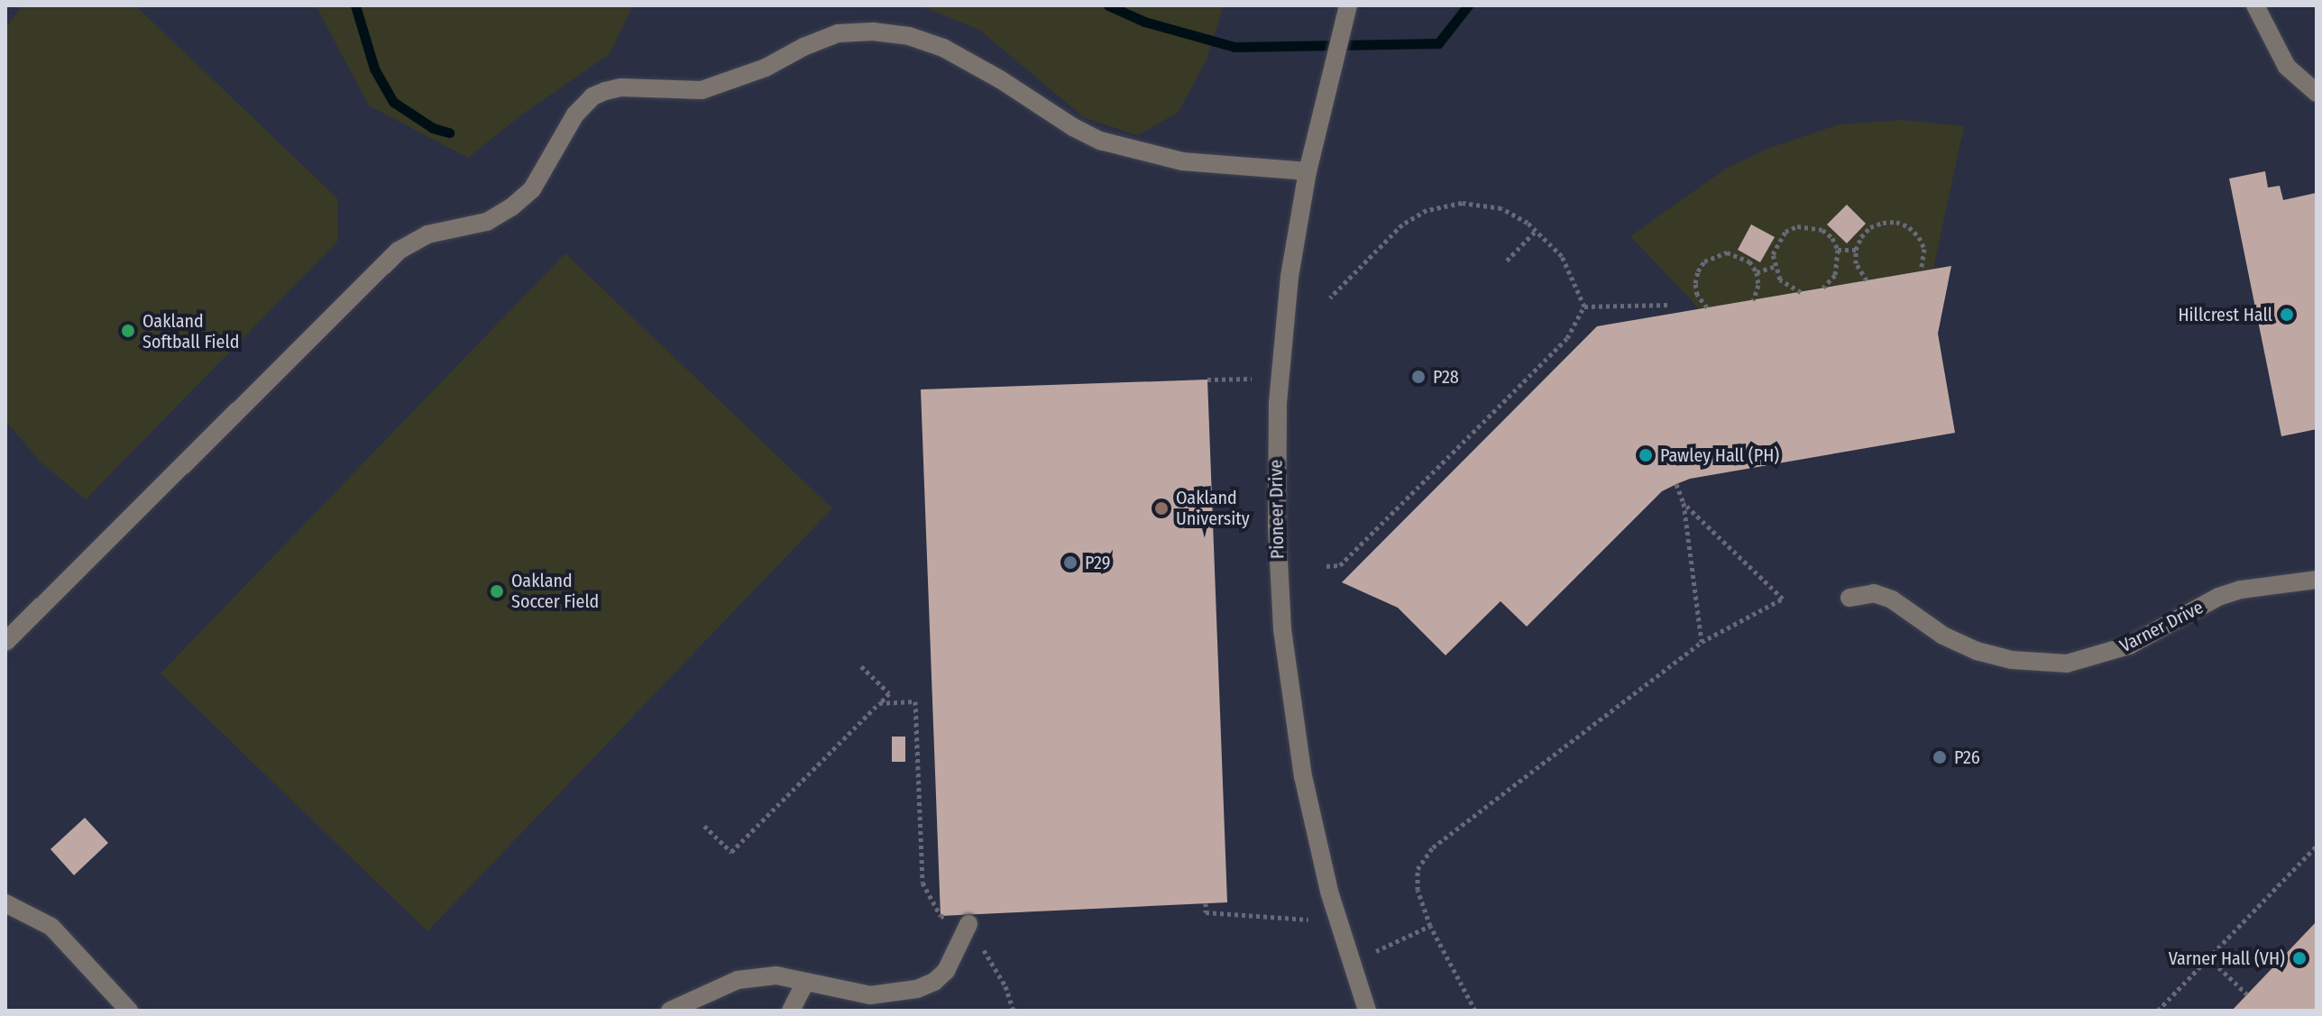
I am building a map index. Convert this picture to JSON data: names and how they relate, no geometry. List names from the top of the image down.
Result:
{
  "streets": {
    "street": ["Pioneer Drive", "Varner Drive"]
  },
  "places": [
    "Hillcrest Hall",
    "Oakland Softball Field",
    "P28",
    "Pawley Hall (PH)",
    "Oakland University",
    "P29",
    "Oakland Soccer Field",
    "P26",
    "Varner Hall (VH)"
  ]
}
